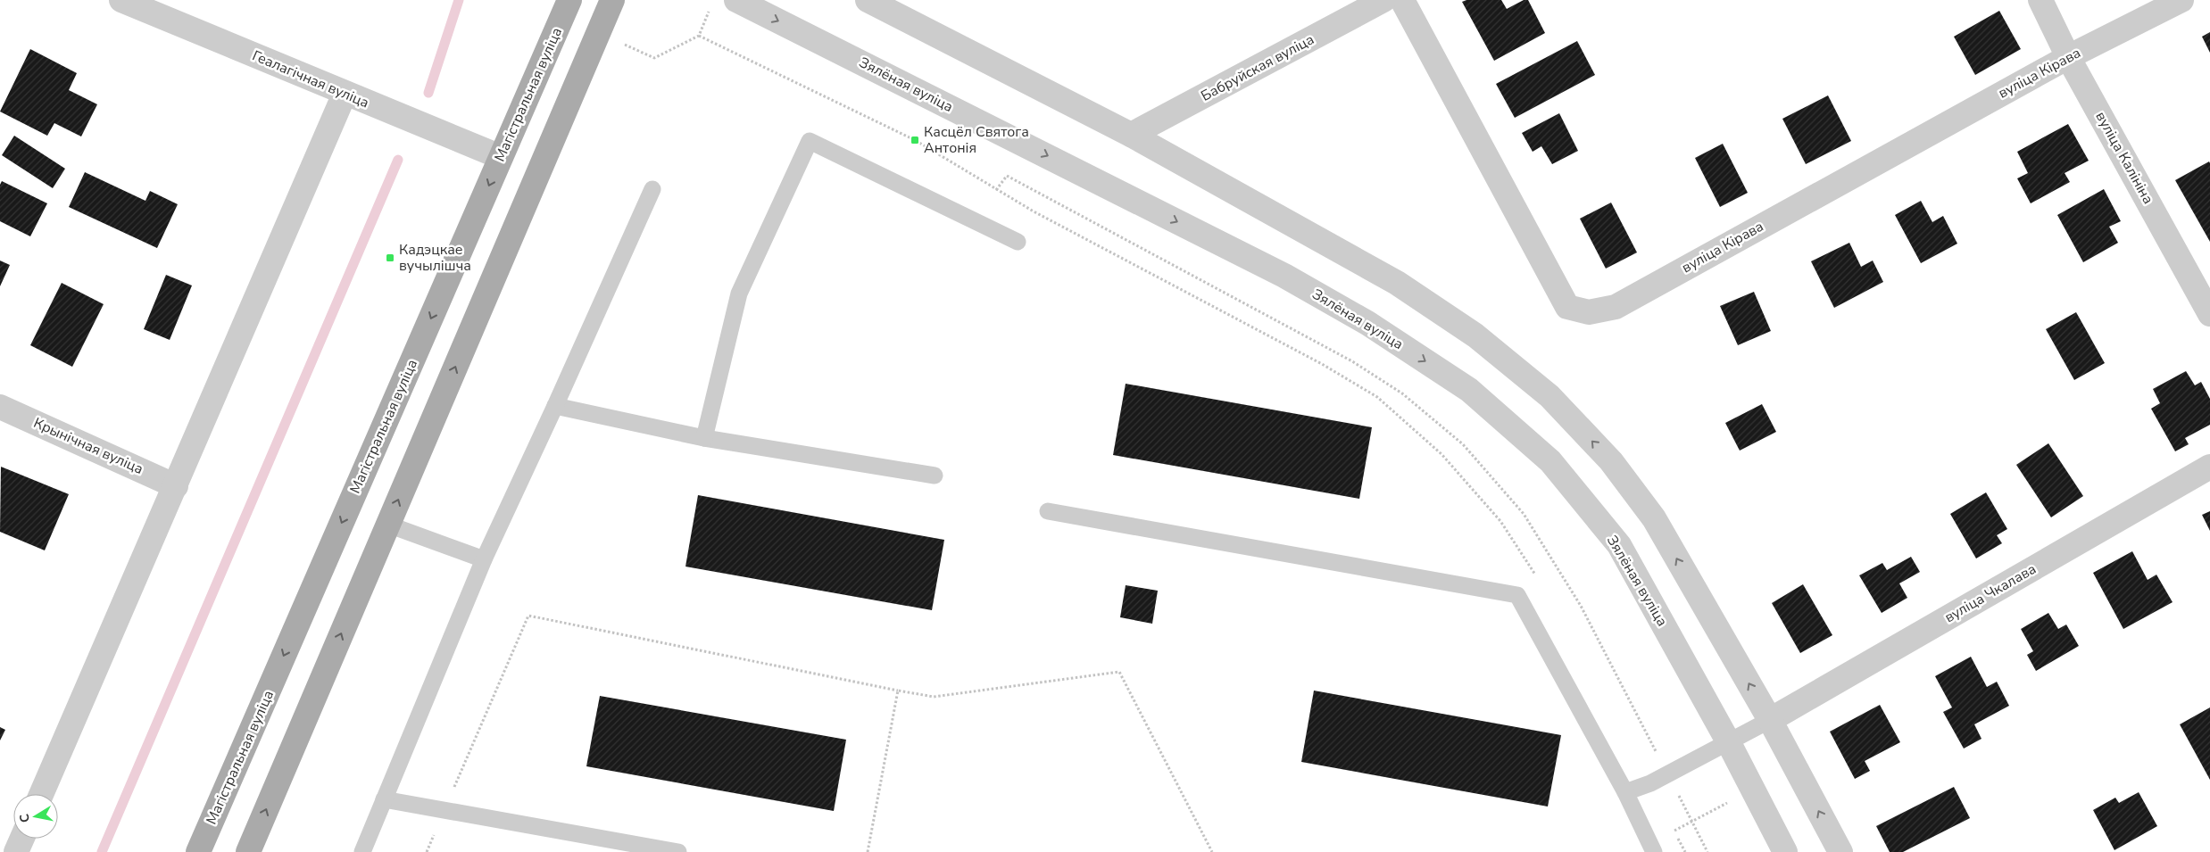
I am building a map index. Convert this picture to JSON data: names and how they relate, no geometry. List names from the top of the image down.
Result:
{
  "streets": {
    "main road": ["Магістральная вуліца"],
    "street": [
      "Бабруйская вуліца",
      "вуліца Кірава",
      "Геалагічная вуліца",
      "Зялёная вуліца",
      "вуліца Калініна",
      "Крынічная вуліца",
      "вуліца Чкалава"
    ]
  },
  "crossings": [
    ["вуліца Кірава", "вуліца Калініна"],
    ["Геалагічная вуліца", "Магістральная вуліца"]
  ],
  "places": {
    "transit": ["Касцёл Святога Антонія", "Кадэцкае вучылішча"]
  },
  "north": "left"
}
